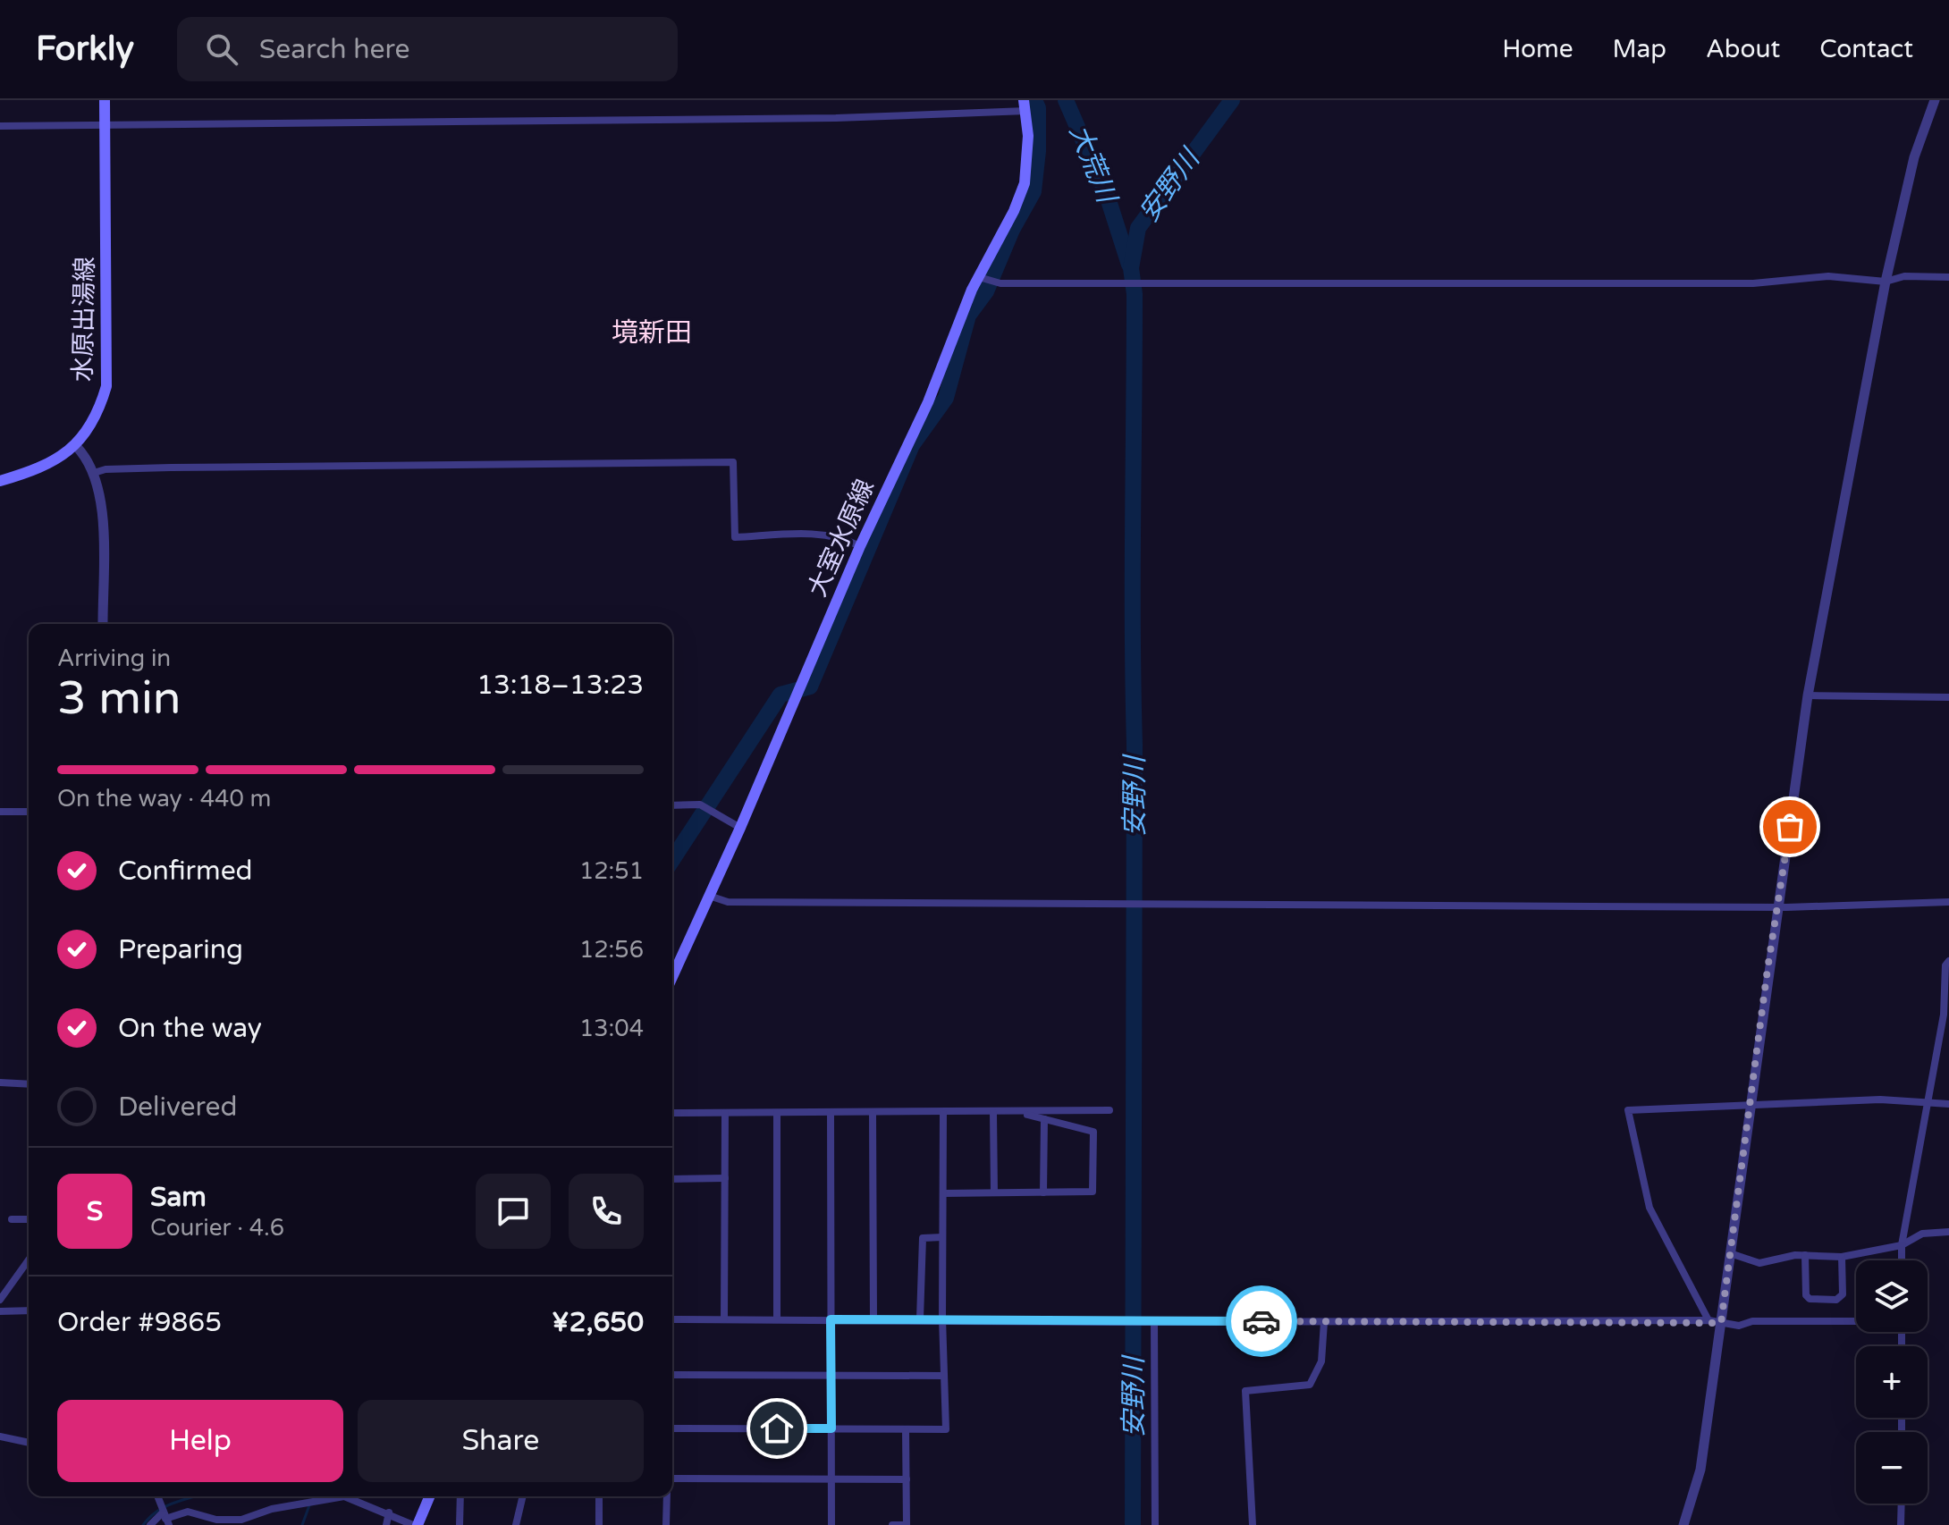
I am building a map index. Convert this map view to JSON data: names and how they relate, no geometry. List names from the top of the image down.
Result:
{
  "streets": {
    "main road": ["水原出湯線", "大室水原線"]
  },
  "districts": ["境新田"],
  "water": ["大荒川", "安野川"],
  "page": {
    "header": "Forkly",
    "search": "Search here",
    "nav": [
      "Home",
      "Map",
      "About",
      "Contact"
    ],
    "heading": ["3 min", "Arriving in", "13:18–13:23"],
    "panel": [
      "Sam",
      "Courier · 4.6",
      "Order #9865",
      "¥2,650"
    ],
    "bar": "On the way · 440 m",
    "list": [
      ["Confirmed", "12:51"],
      ["Preparing", "12:56"],
      ["On the way", "13:04"],
      "Delivered"
    ],
    "round": "S",
    "map_buttons": ["+", "−"],
    "buttons": ["Help", "Share"]
  }
}
